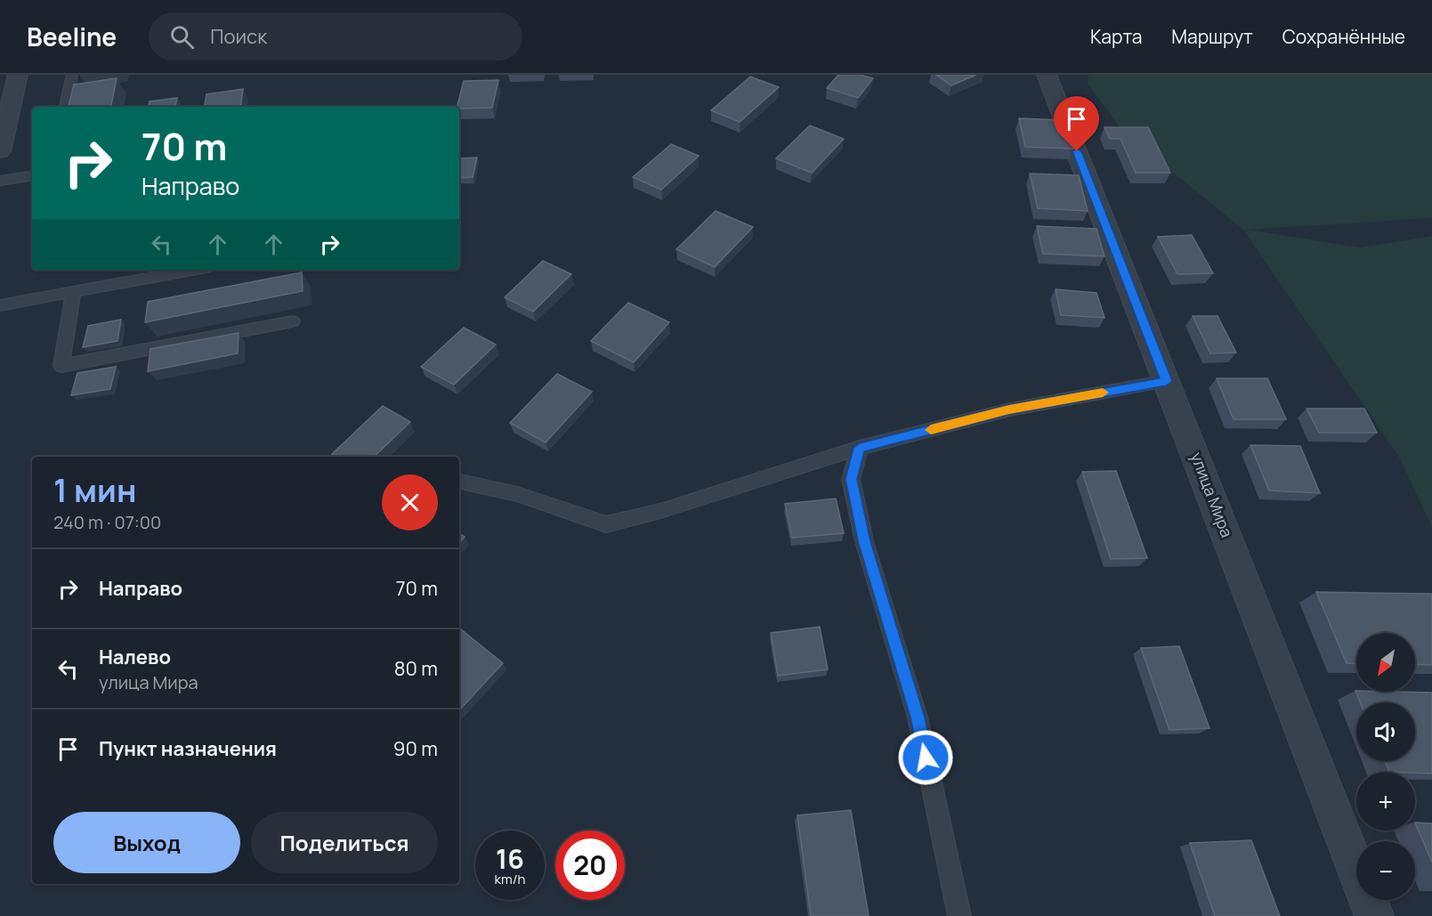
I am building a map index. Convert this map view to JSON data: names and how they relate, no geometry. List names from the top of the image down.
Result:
{
  "streets": {
    "street": ["улица Мира"]
  },
  "north": "bottom left",
  "page": {
    "header": "Beeline",
    "search": "Поиск",
    "nav": ["Карта", "Маршрут", "Сохранённые"],
    "turn": ["70 m", "Направо"],
    "heading": ["1 мин", "240 m · 07:00"],
    "list": [
      {
        "name": "Направо",
        "value": "70 m"
      },
      {
        "name": "Налево",
        "note": "улица Мира",
        "value": "80 m"
      },
      {
        "name": "Пункт назначения",
        "value": "90 m"
      }
    ],
    "map_buttons": ["+", "−"],
    "buttons": ["Выход", "Поделиться"],
    "speed": "16 km/h",
    "limit": "20"
  }
}
